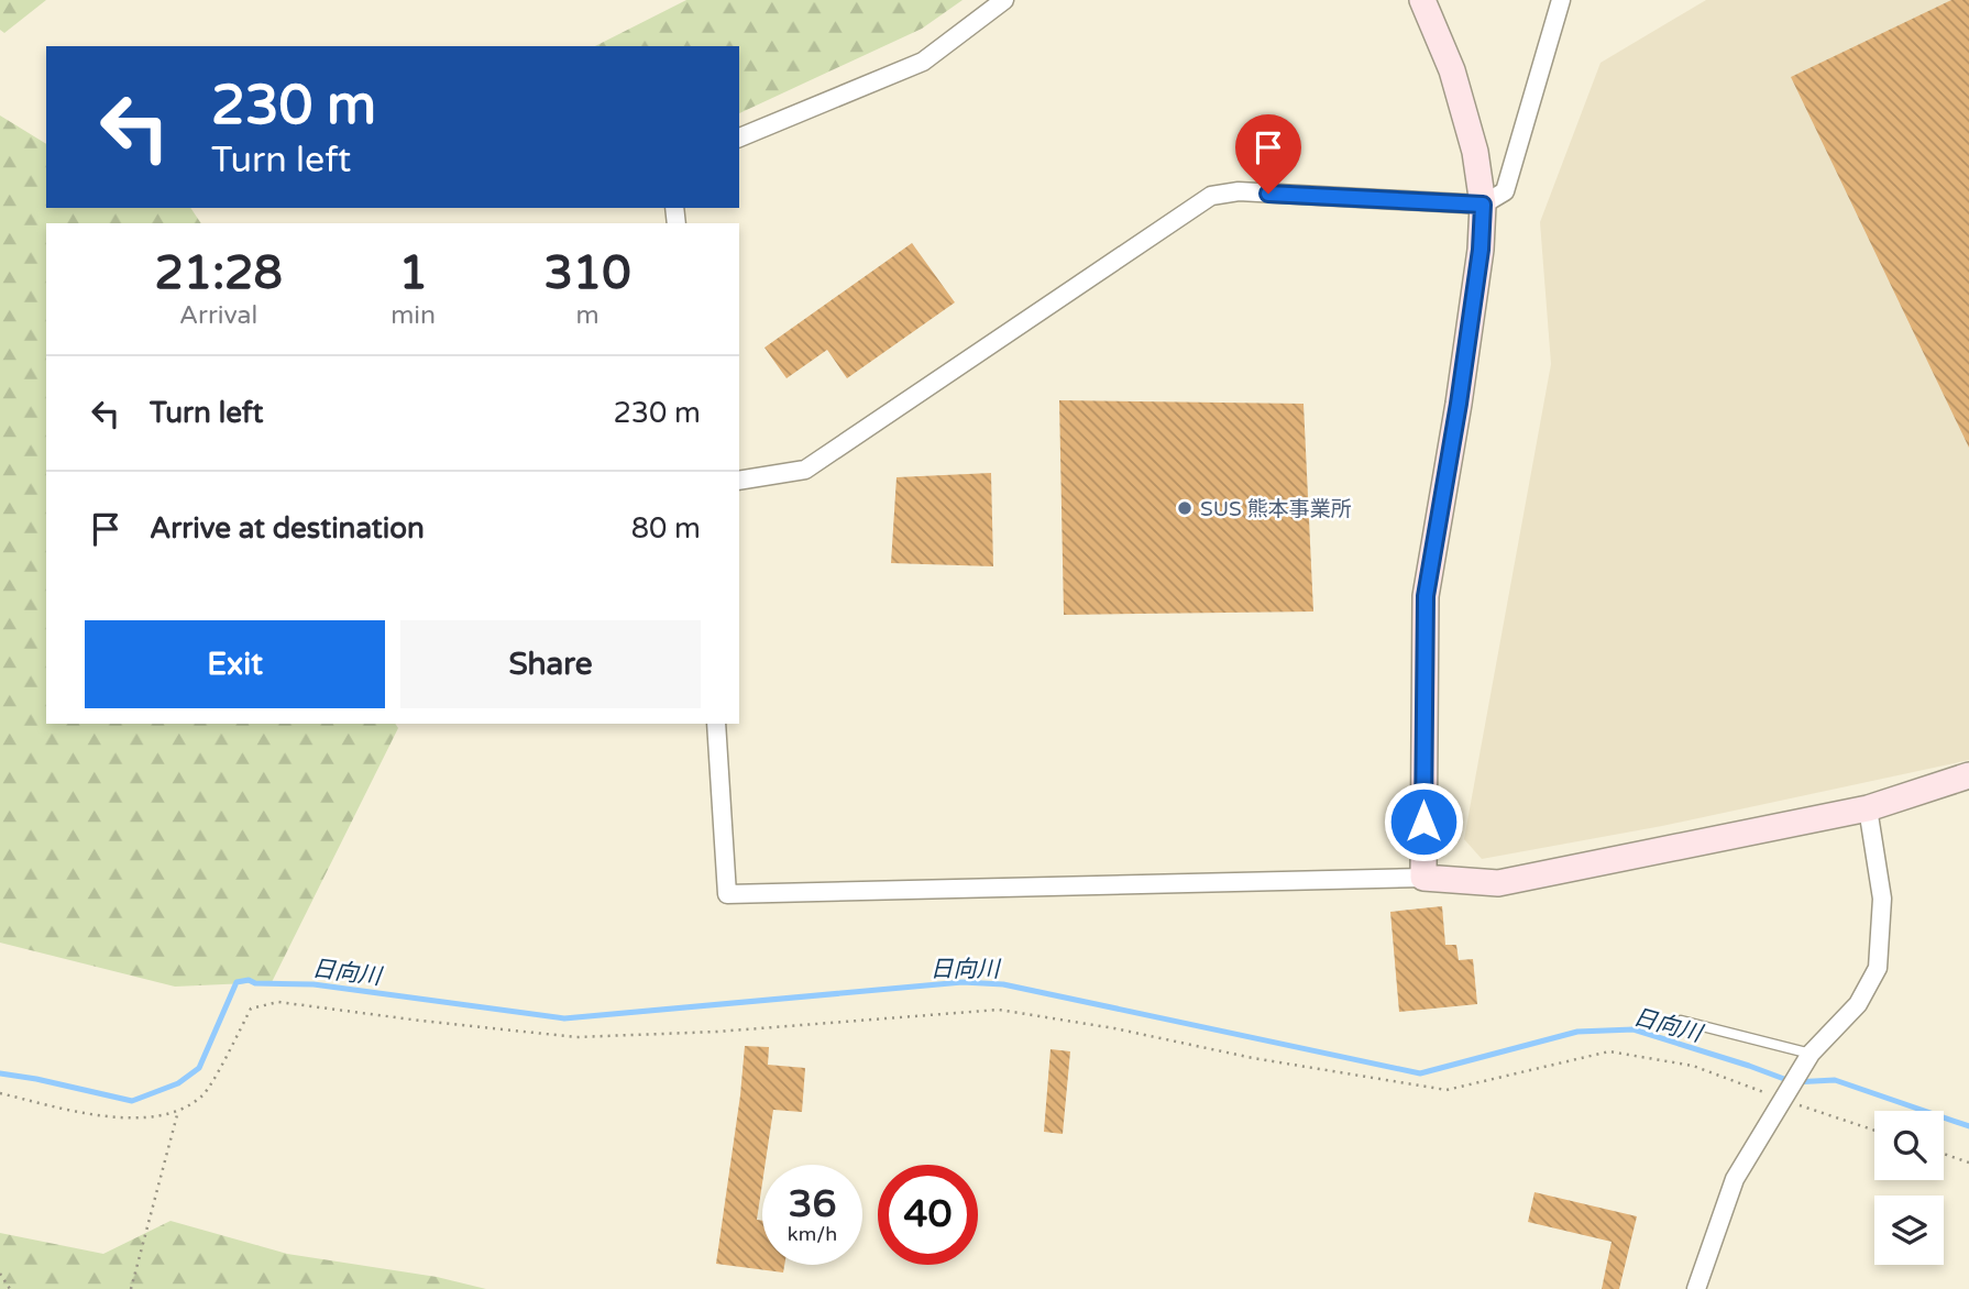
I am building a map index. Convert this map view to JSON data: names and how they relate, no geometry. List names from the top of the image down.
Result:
{
  "water": ["日向川"],
  "places": ["SUS 熊本事業所"],
  "page": {
    "turn": ["230 m", "Turn left"],
    "eta": [
      "21:28",
      "Arrival",
      "1",
      "min",
      "310",
      "m"
    ],
    "list": [
      {
        "name": "Turn left",
        "value": "230 m"
      },
      {
        "name": "Arrive at destination",
        "value": "80 m"
      }
    ],
    "buttons": ["Exit", "Share"],
    "speed": "36 km/h",
    "limit": "40"
  }
}
